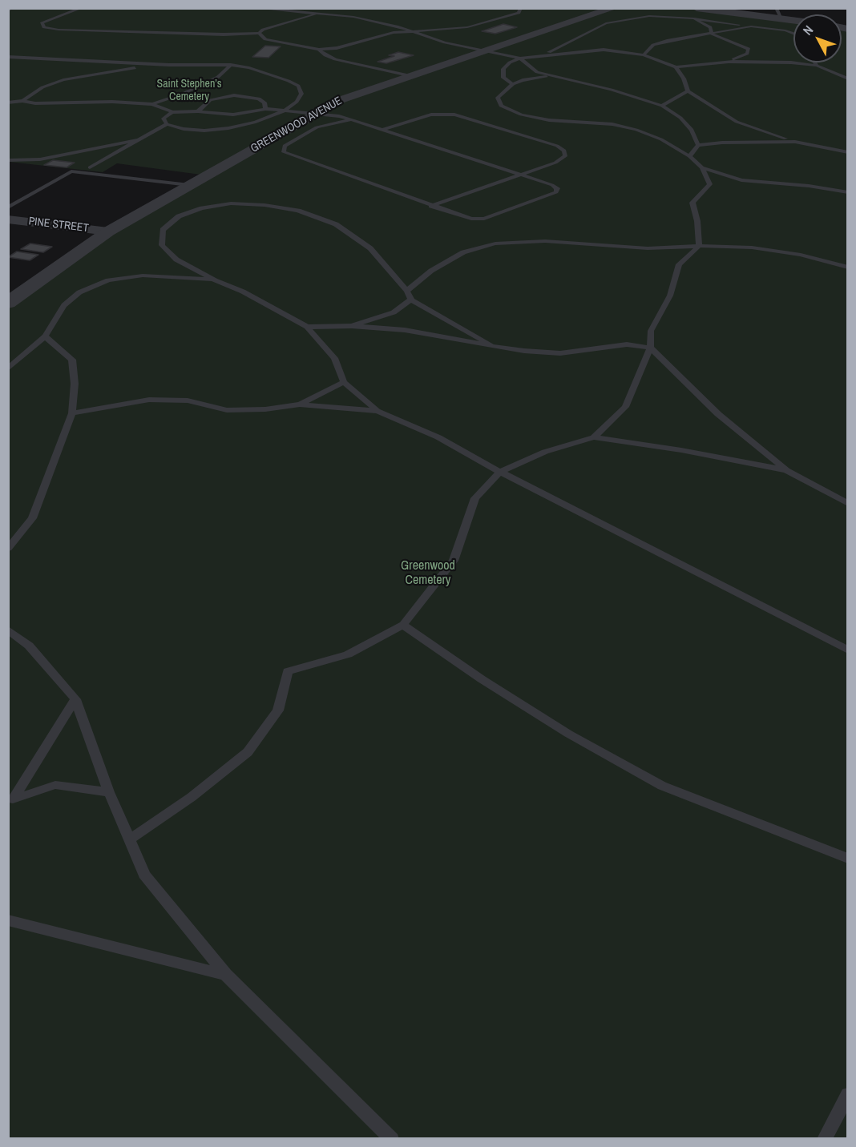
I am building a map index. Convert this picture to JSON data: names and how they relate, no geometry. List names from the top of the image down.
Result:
{
  "streets": {
    "street": ["GREENWOOD AVENUE", "PINE STREET"]
  },
  "crossings": [
    ["GREENWOOD AVENUE", "PINE STREET"]
  ],
  "parks": ["Saint Stephen’s Cemetery", "Greenwood Cemetery"],
  "north": "top left"
}
